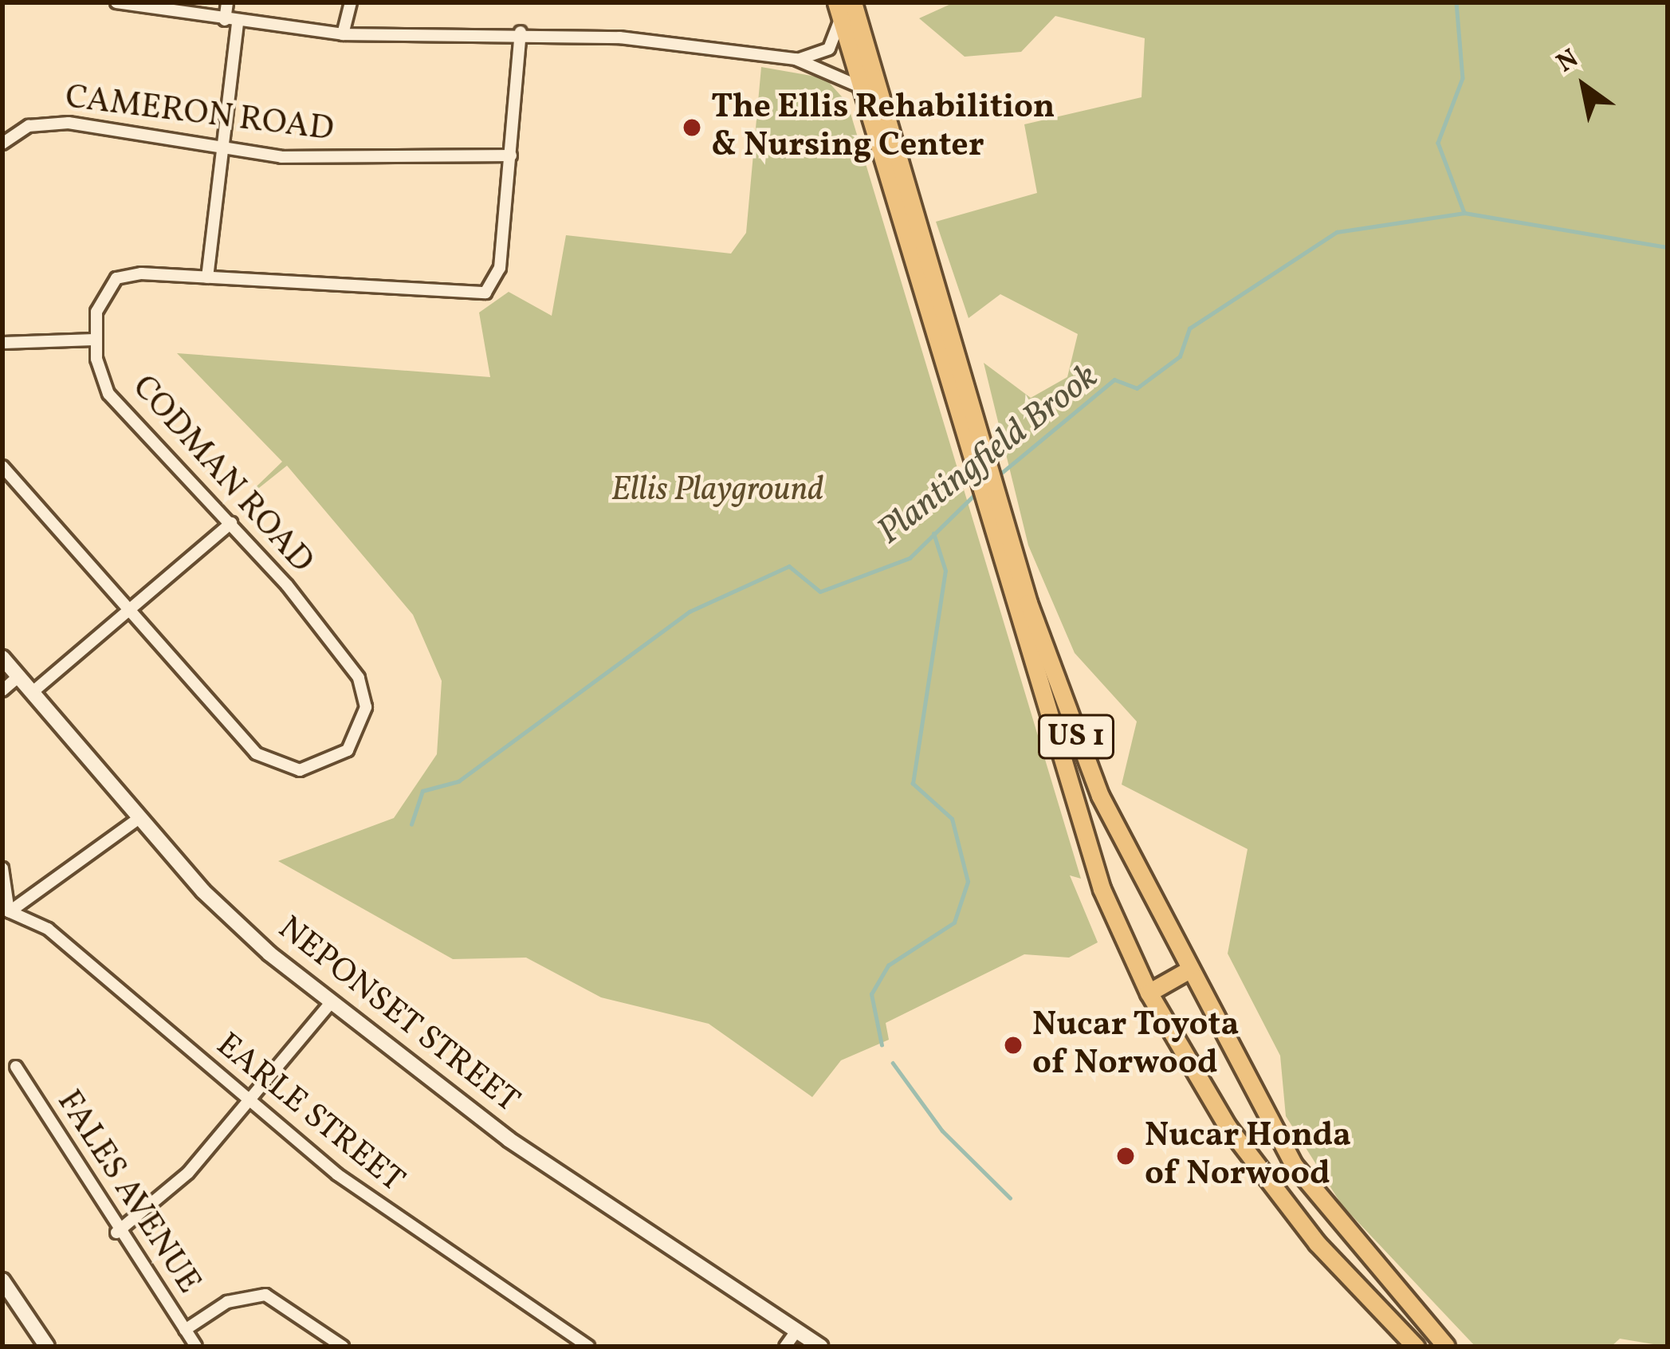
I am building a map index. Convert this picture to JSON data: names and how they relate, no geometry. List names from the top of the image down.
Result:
{
  "streets": {
    "main road": ["US 1"],
    "street": [
      "CAMERON ROAD",
      "CODMAN ROAD",
      "NEPONSET STREET",
      "EARLE STREET",
      "FALES AVENUE"
    ]
  },
  "water": ["Plantingfield Brook"],
  "parks": ["Ellis Playground"],
  "places": ["The Ellis Rehabilition & Nursing Center", "Nucar Toyota of Norwood", "Nucar Honda of Norwood"],
  "north": "top left"
}
